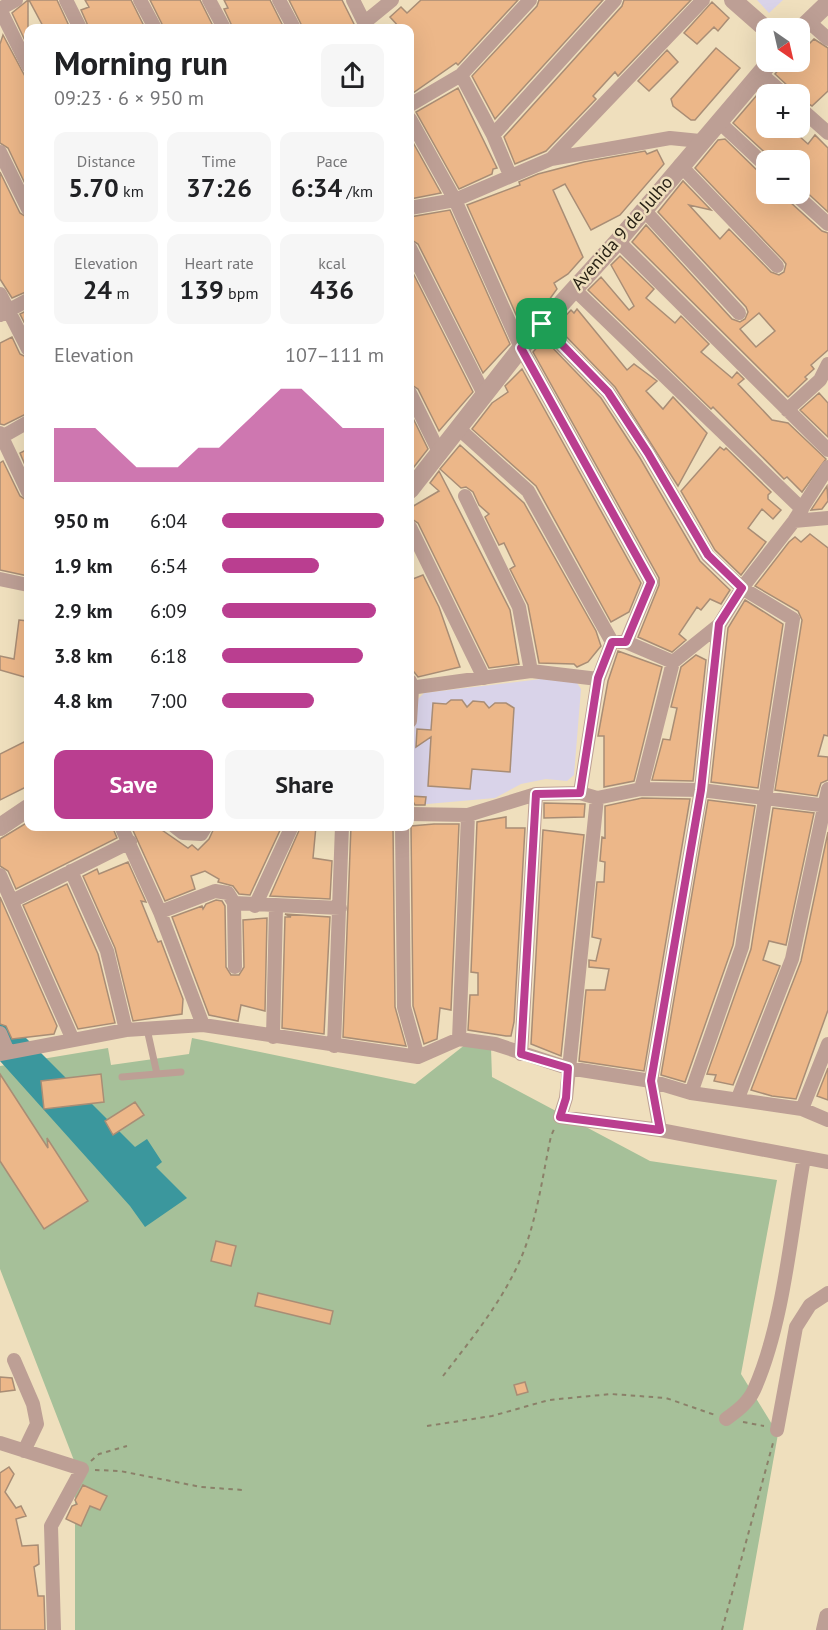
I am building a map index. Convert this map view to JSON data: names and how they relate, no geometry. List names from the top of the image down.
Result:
{
  "streets": {
    "street": ["Avenida 9 de Julho"]
  },
  "north": "bottom right",
  "page": {
    "map_buttons": ["+", "−"],
    "heading": ["Morning run", "09:23 · 6 × 950 m"],
    "stats": [
      ["Distance", "5.70 km"],
      ["Time", "37:26"],
      ["Pace", "6:34 /km"],
      ["Elevation", "24 m"],
      ["Heart rate", "139 bpm"],
      ["kcal", "436"]
    ],
    "chart": ["Elevation", "107–111 m"],
    "list": [
      {
        "name": "950 m",
        "note": "6:04"
      },
      {
        "name": "1.9 km",
        "note": "6:54"
      },
      {
        "name": "2.9 km",
        "note": "6:09"
      },
      {
        "name": "3.8 km",
        "note": "6:18"
      },
      {
        "name": "4.8 km",
        "note": "7:00"
      }
    ],
    "buttons": ["Save", "Share"]
  }
}
